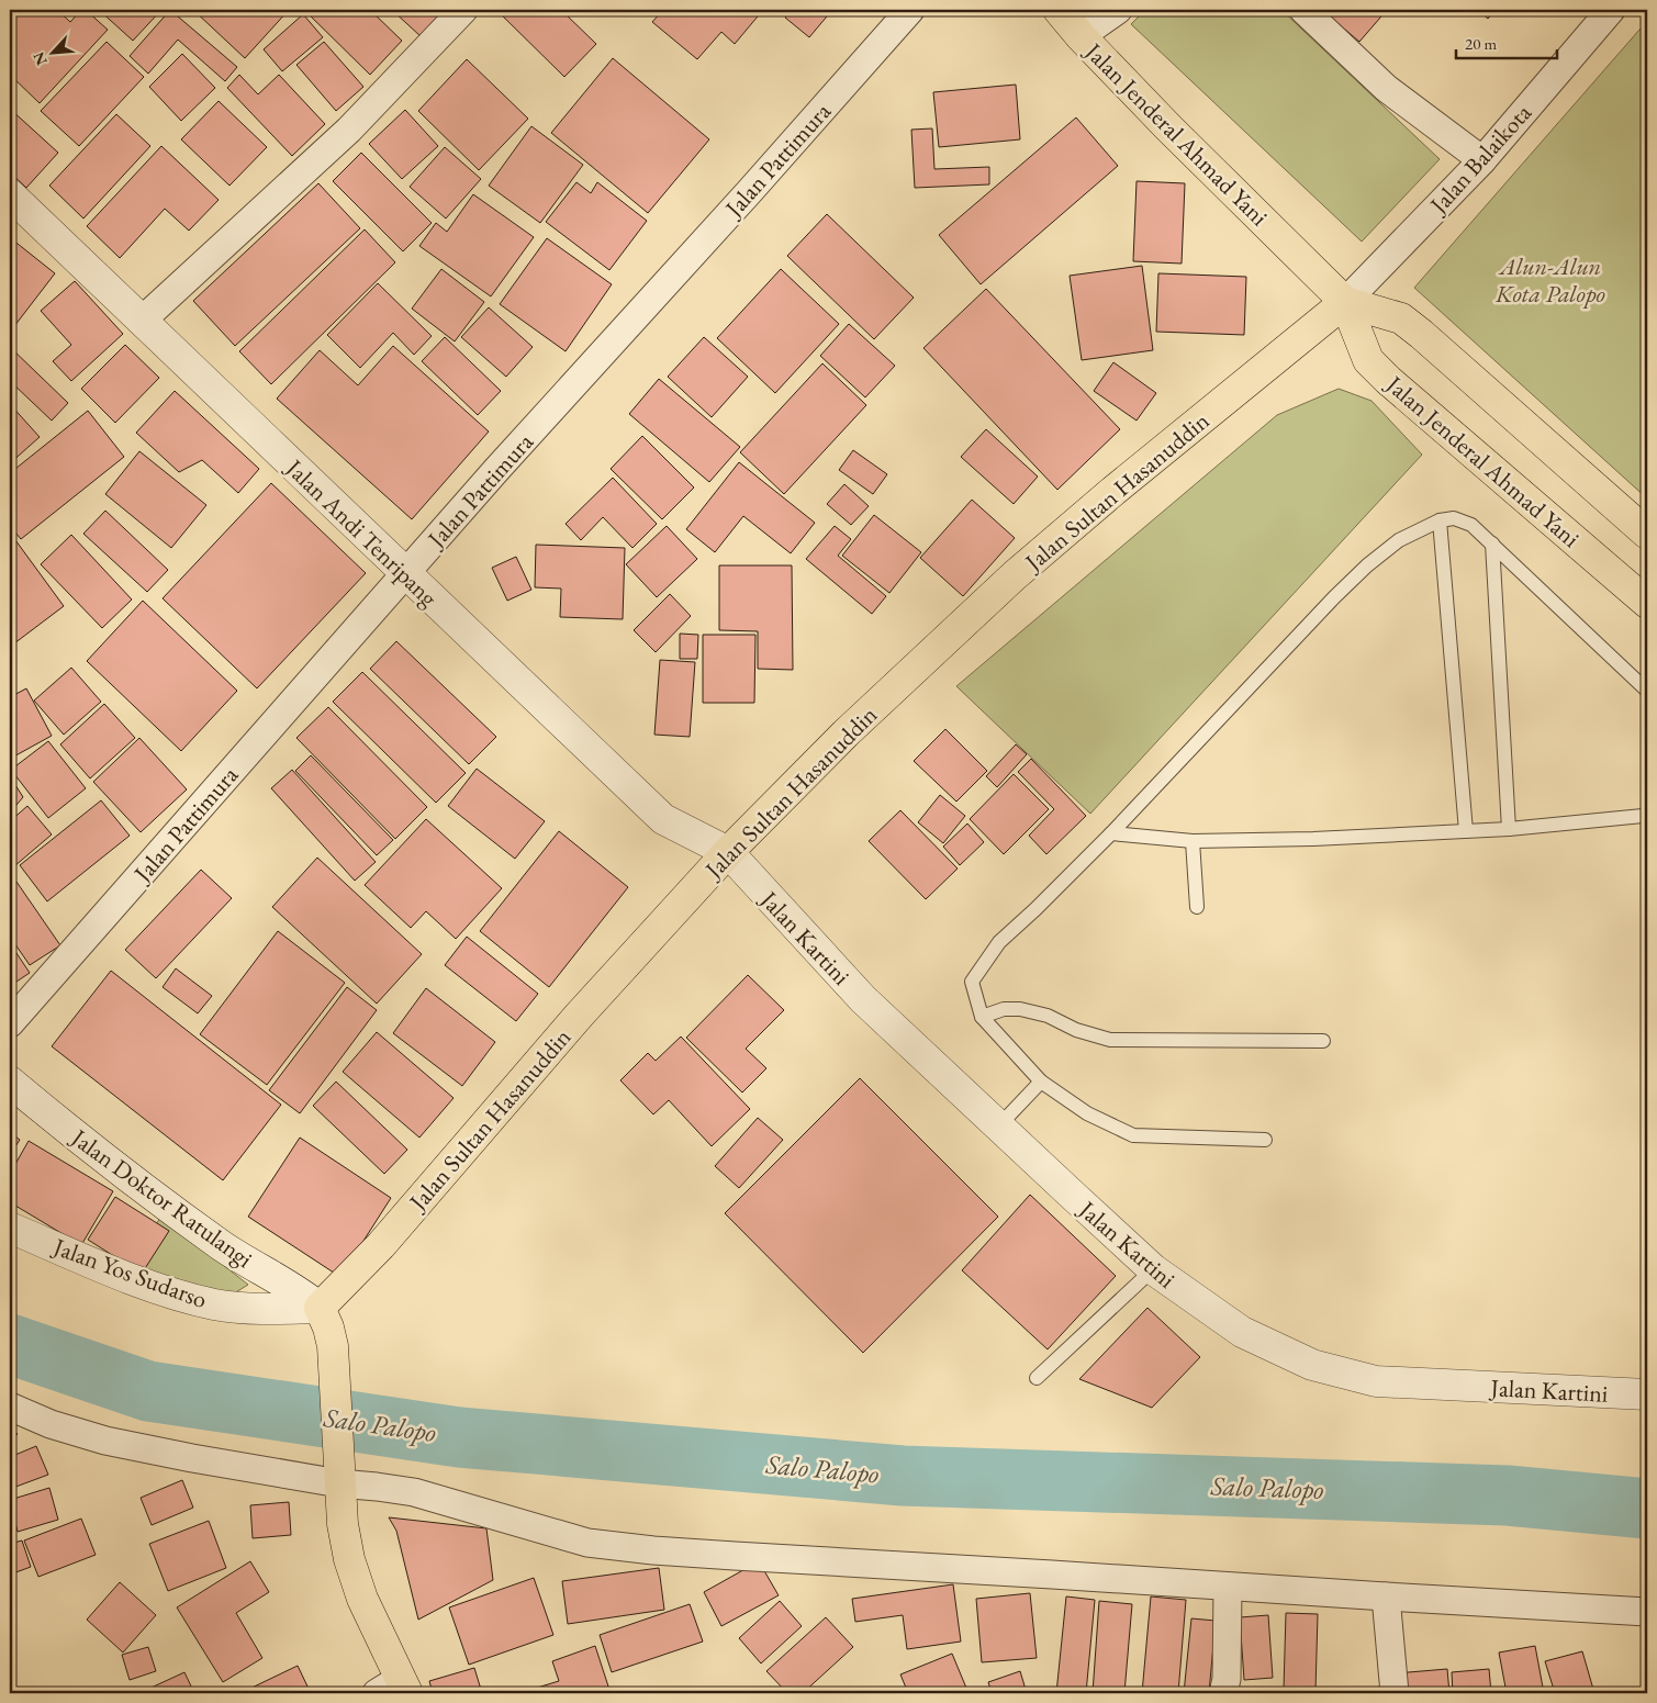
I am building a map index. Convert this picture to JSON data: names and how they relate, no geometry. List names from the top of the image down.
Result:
{
  "streets": {
    "highway": ["Jalan Jenderal Ahmad Yani", "Jalan Sultan Hasanuddin"],
    "street": [
      "Jalan Balaikota",
      "Jalan Pattimura",
      "Jalan Andi Tenripang",
      "Jalan Kartini",
      "Jalan Doktor Ratulangi",
      "Jalan Yos Sudarso"
    ]
  },
  "crossings": [
    ["Jalan Jenderal Ahmad Yani", "Jalan Balaikota"],
    ["Jalan Jenderal Ahmad Yani", "Jalan Sultan Hasanuddin"],
    ["Jalan Balaikota", "Jalan Sultan Hasanuddin"],
    ["Jalan Pattimura", "Jalan Andi Tenripang"],
    ["Jalan Sultan Hasanuddin", "Jalan Andi Tenripang"],
    ["Jalan Sultan Hasanuddin", "Jalan Kartini"],
    ["Jalan Sultan Hasanuddin", "Jalan Doktor Ratulangi"],
    ["Jalan Sultan Hasanuddin", "Jalan Yos Sudarso"],
    ["Jalan Andi Tenripang", "Jalan Kartini"],
    ["Jalan Doktor Ratulangi", "Jalan Yos Sudarso"]
  ],
  "water": ["Salo Palopo"],
  "parks": ["Alun-Alun Kota Palopo"],
  "scale_bar": "20 m",
  "north": "bottom left"
}
